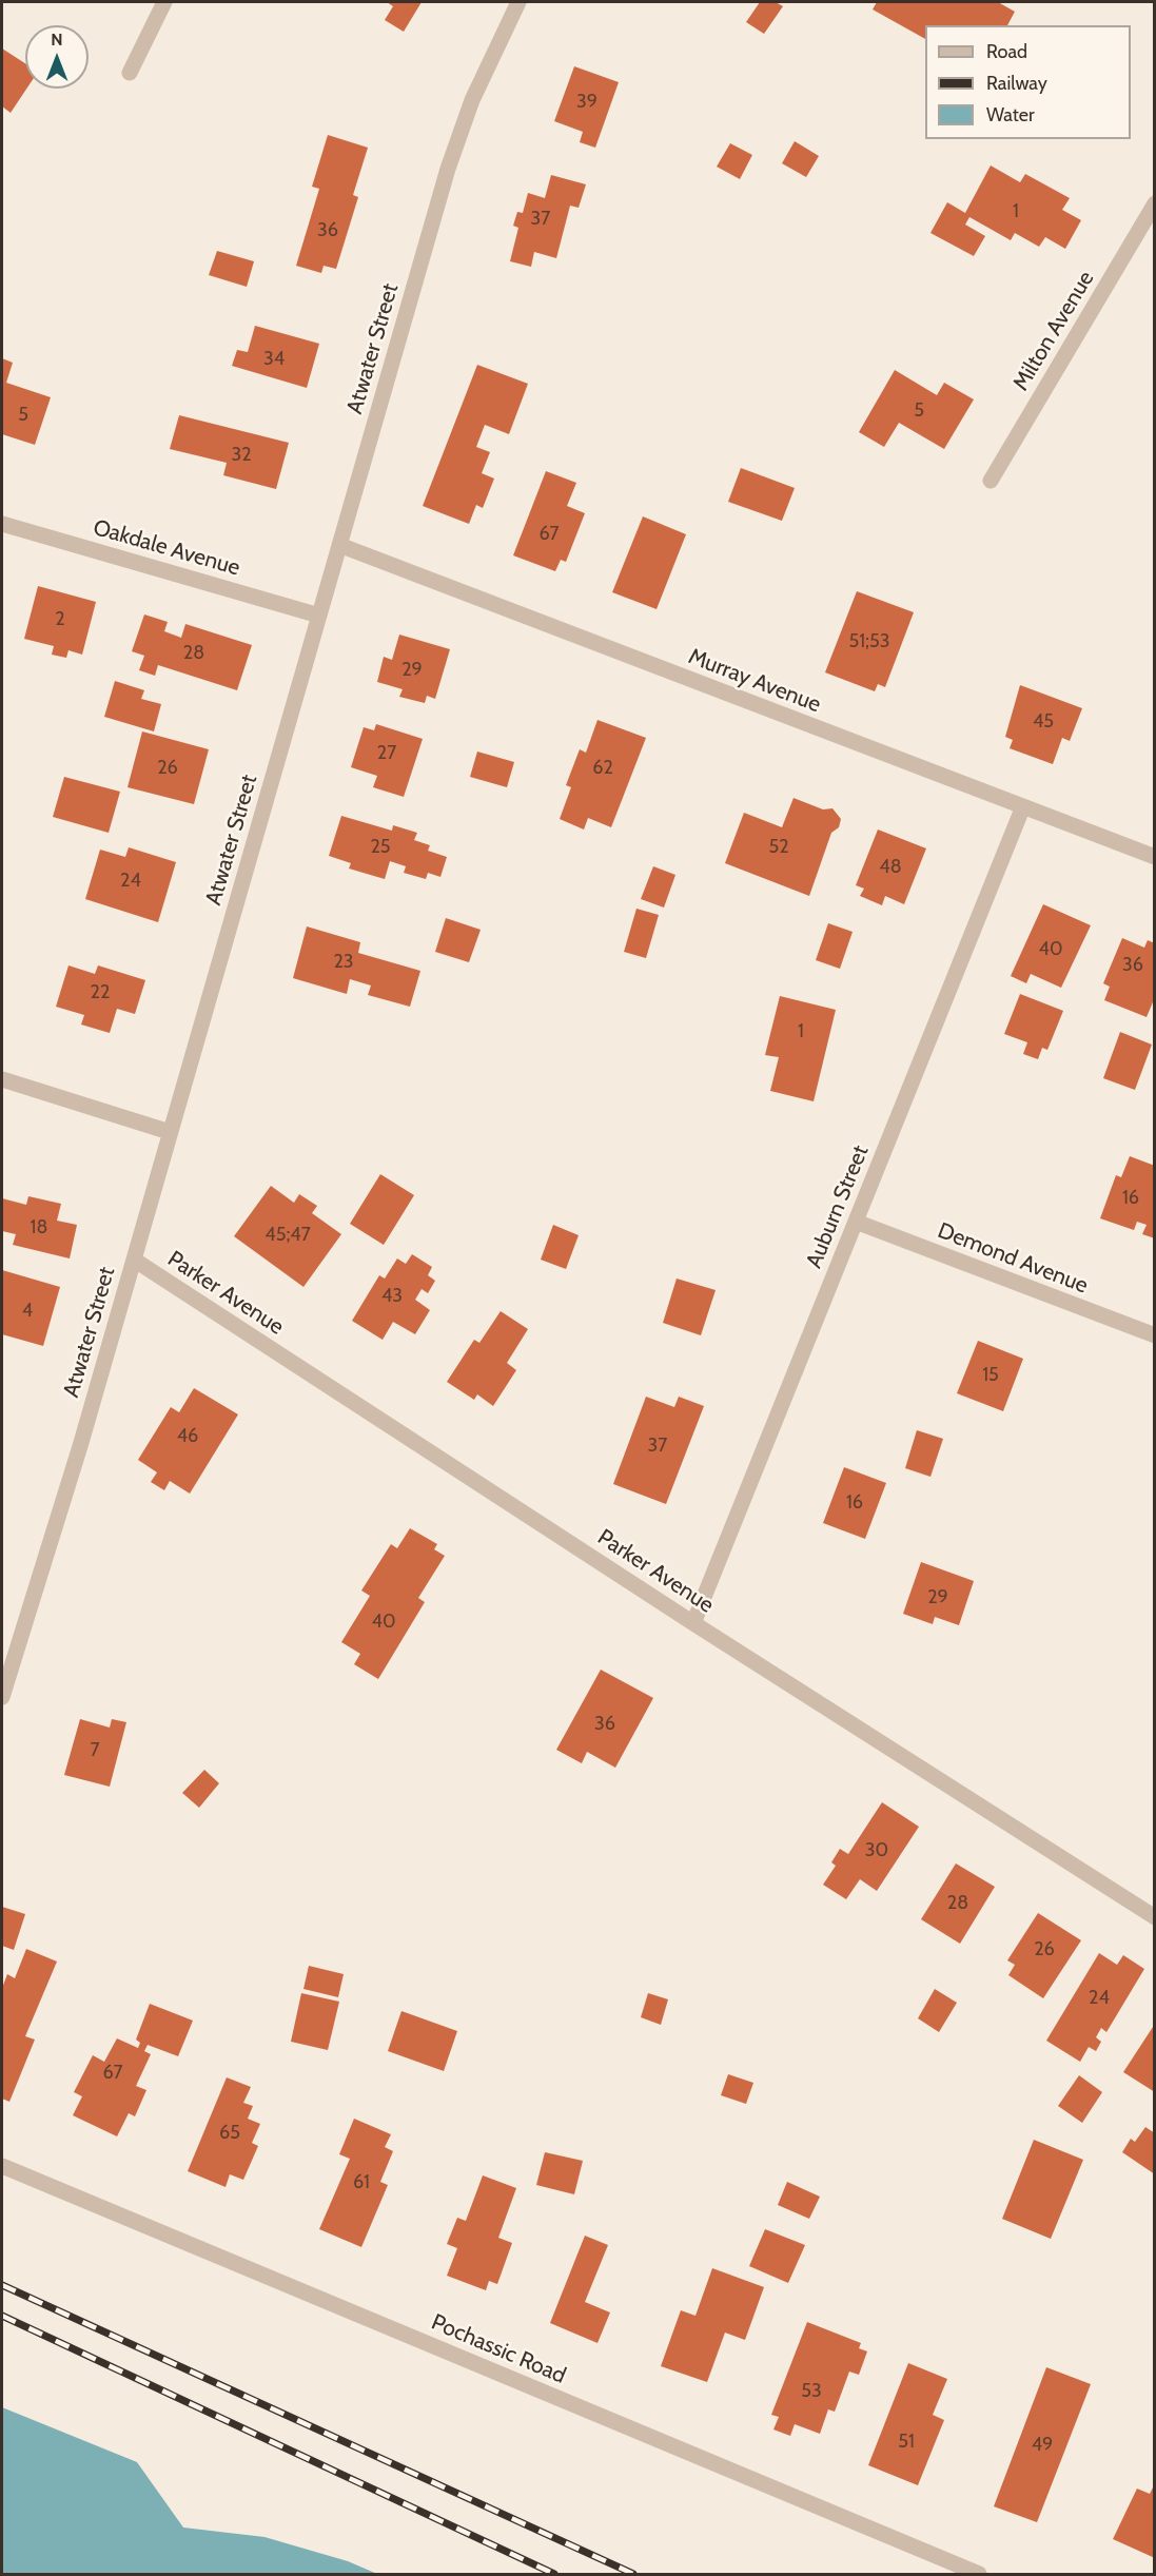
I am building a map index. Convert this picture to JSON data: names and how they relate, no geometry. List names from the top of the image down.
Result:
{
  "streets": {
    "street": [
      "Milton Avenue",
      "Atwater Street",
      "Oakdale Avenue",
      "Murray Avenue",
      "Auburn Street",
      "Demond Avenue",
      "Parker Avenue",
      "Pochassic Road"
    ]
  },
  "crossings": [
    ["Atwater Street", "Oakdale Avenue"],
    ["Atwater Street", "Murray Avenue"],
    ["Atwater Street", "Parker Avenue"],
    ["Murray Avenue", "Auburn Street"],
    ["Auburn Street", "Demond Avenue"],
    ["Auburn Street", "Parker Avenue"]
  ],
  "house_numbers": [
    "39",
    "1",
    "37",
    "36",
    "34",
    "5",
    "5",
    "32",
    "67",
    "2",
    "51;53",
    "28",
    "29",
    "45",
    "27",
    "26",
    "62",
    "25",
    "52",
    "48",
    "24",
    "40",
    "23",
    "36",
    "22",
    "1",
    "16",
    "18",
    "45;47",
    "43",
    "4",
    "15",
    "46",
    "37",
    "16",
    "29",
    "40",
    "36",
    "7",
    "30",
    "28",
    "26",
    "24",
    "67",
    "65",
    "61",
    "53",
    "51",
    "49"
  ],
  "legend": ["Road", "Railway", "Water"],
  "north": "top"
}
